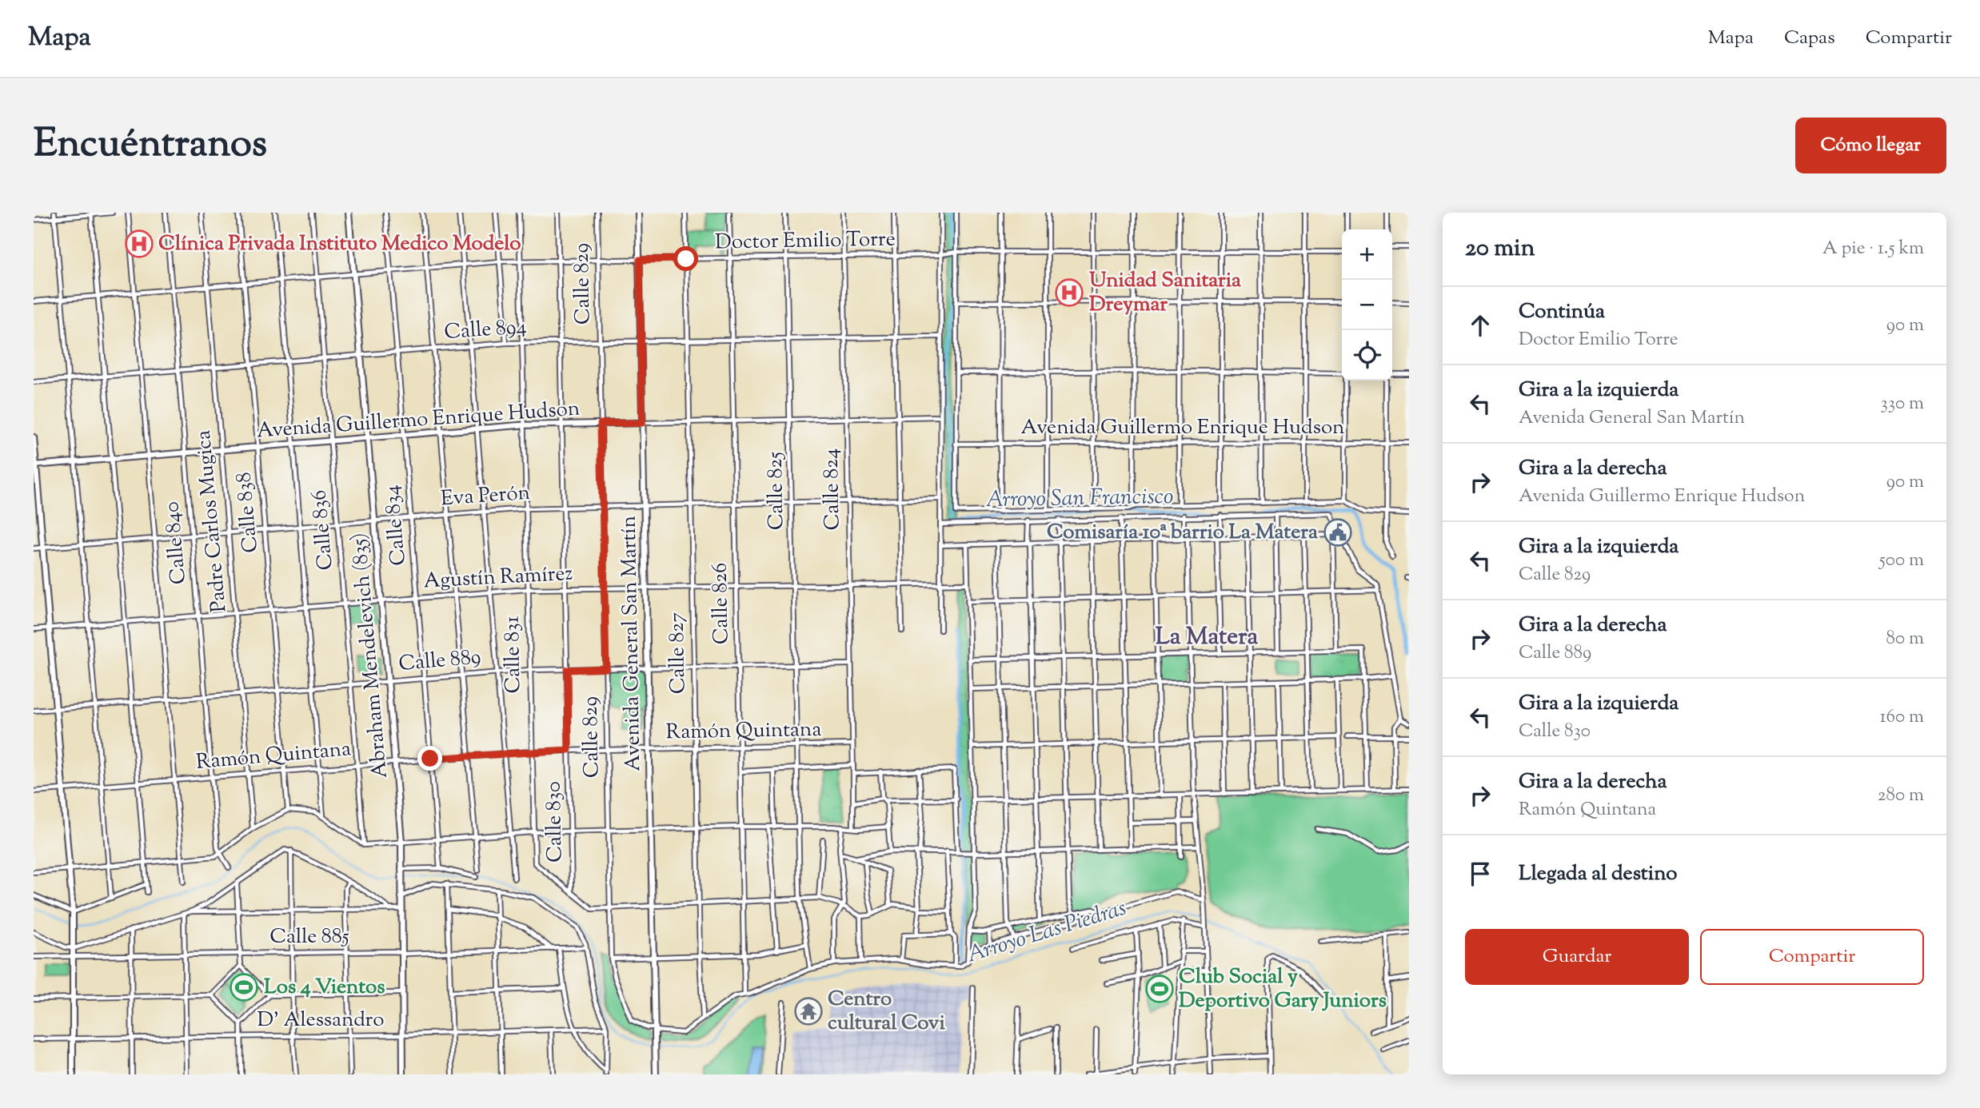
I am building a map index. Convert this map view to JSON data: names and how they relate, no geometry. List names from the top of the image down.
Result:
{
  "streets": {
    "main road": ["Avenida Guillermo Enrique Hudson", "Avenida General San Martín", "Abraham Mendelevich (835)"],
    "street": [
      "Doctor Emilio Torre",
      "Calle 829",
      "Calle 894",
      "Calle 824",
      "Calle 825",
      "Eva Perón",
      "Calle 838",
      "Padre Carlos Mugica",
      "Calle 834",
      "Calle 836",
      "Calle 840",
      "Agustín Ramírez",
      "Calle 826",
      "Calle 827",
      "Calle 831",
      "Calle 889",
      "Ramón Quintana",
      "Calle 830",
      "Calle 885",
      "D' Alessandro"
    ]
  },
  "crossings": [
    ["Doctor Emilio Torre", "Calle 829"],
    ["Doctor Emilio Torre", "Calle 824"],
    ["Doctor Emilio Torre", "Calle 825"],
    ["Doctor Emilio Torre", "Calle 838"],
    ["Doctor Emilio Torre", "Padre Carlos Mugica"],
    ["Doctor Emilio Torre", "Calle 834"],
    ["Doctor Emilio Torre", "Calle 836"],
    ["Doctor Emilio Torre", "Calle 840"],
    ["Doctor Emilio Torre", "Calle 826"],
    ["Doctor Emilio Torre", "Avenida General San Martín"],
    ["Doctor Emilio Torre", "Calle 827"],
    ["Doctor Emilio Torre", "Calle 831"],
    ["Doctor Emilio Torre", "Abraham Mendelevich (835)"],
    ["Doctor Emilio Torre", "Calle 830"],
    ["Calle 829", "Calle 894"],
    ["Calle 829", "Avenida Guillermo Enrique Hudson"],
    ["Calle 829", "Eva Perón"],
    ["Calle 829", "Agustín Ramírez"],
    ["Calle 829", "Avenida General San Martín"],
    ["Calle 829", "Calle 889"],
    ["Calle 829", "Ramón Quintana"],
    ["Calle 894", "Calle 824"],
    ["Calle 894", "Calle 825"],
    ["Calle 894", "Calle 838"],
    ["Calle 894", "Padre Carlos Mugica"],
    ["Calle 894", "Calle 834"],
    ["Calle 894", "Calle 836"],
    ["Calle 894", "Calle 840"],
    ["Calle 894", "Calle 826"],
    ["Calle 894", "Avenida General San Martín"],
    ["Calle 894", "Calle 827"],
    ["Calle 894", "Calle 831"],
    ["Calle 894", "Abraham Mendelevich (835)"],
    ["Calle 894", "Calle 830"],
    ["Avenida Guillermo Enrique Hudson", "Calle 824"],
    ["Avenida Guillermo Enrique Hudson", "Calle 825"],
    ["Avenida Guillermo Enrique Hudson", "Calle 838"],
    ["Avenida Guillermo Enrique Hudson", "Padre Carlos Mugica"],
    ["Avenida Guillermo Enrique Hudson", "Calle 834"],
    ["Avenida Guillermo Enrique Hudson", "Calle 836"],
    ["Avenida Guillermo Enrique Hudson", "Calle 840"],
    ["Avenida Guillermo Enrique Hudson", "Calle 826"],
    ["Avenida Guillermo Enrique Hudson", "Avenida General San Martín"],
    ["Avenida Guillermo Enrique Hudson", "Calle 827"],
    ["Avenida Guillermo Enrique Hudson", "Calle 831"],
    ["Avenida Guillermo Enrique Hudson", "Abraham Mendelevich (835)"],
    ["Avenida Guillermo Enrique Hudson", "Calle 830"],
    ["Calle 824", "Eva Perón"],
    ["Calle 824", "Agustín Ramírez"],
    ["Calle 824", "Calle 889"],
    ["Calle 824", "Ramón Quintana"],
    ["Calle 825", "Eva Perón"],
    ["Calle 825", "Agustín Ramírez"],
    ["Calle 825", "Calle 889"],
    ["Calle 825", "Ramón Quintana"],
    ["Eva Perón", "Calle 838"],
    ["Eva Perón", "Padre Carlos Mugica"],
    ["Eva Perón", "Calle 834"],
    ["Eva Perón", "Calle 836"],
    ["Eva Perón", "Calle 840"],
    ["Eva Perón", "Calle 826"],
    ["Eva Perón", "Avenida General San Martín"],
    ["Eva Perón", "Calle 827"],
    ["Eva Perón", "Calle 831"],
    ["Eva Perón", "Abraham Mendelevich (835)"],
    ["Eva Perón", "Calle 830"],
    ["Calle 838", "Agustín Ramírez"],
    ["Calle 838", "Calle 889"],
    ["Calle 838", "Ramón Quintana"],
    ["Padre Carlos Mugica", "Agustín Ramírez"],
    ["Padre Carlos Mugica", "Calle 889"],
    ["Padre Carlos Mugica", "Ramón Quintana"],
    ["Calle 834", "Agustín Ramírez"],
    ["Calle 834", "Calle 889"],
    ["Calle 834", "Ramón Quintana"],
    ["Calle 836", "Agustín Ramírez"],
    ["Calle 836", "Calle 889"],
    ["Calle 836", "Ramón Quintana"],
    ["Calle 840", "Agustín Ramírez"],
    ["Calle 840", "Calle 889"],
    ["Calle 840", "Ramón Quintana"],
    ["Agustín Ramírez", "Calle 826"],
    ["Agustín Ramírez", "Avenida General San Martín"],
    ["Agustín Ramírez", "Calle 827"],
    ["Agustín Ramírez", "Calle 831"],
    ["Agustín Ramírez", "Abraham Mendelevich (835)"],
    ["Agustín Ramírez", "Calle 830"],
    ["Calle 826", "Calle 889"],
    ["Calle 826", "Ramón Quintana"],
    ["Avenida General San Martín", "Calle 889"],
    ["Avenida General San Martín", "Ramón Quintana"],
    ["Calle 827", "Calle 889"],
    ["Calle 827", "Ramón Quintana"],
    ["Calle 831", "Calle 889"],
    ["Calle 831", "Ramón Quintana"],
    ["Calle 831", "Calle 830"],
    ["Abraham Mendelevich (835)", "Calle 889"],
    ["Abraham Mendelevich (835)", "Ramón Quintana"],
    ["Abraham Mendelevich (835)", "Calle 885"],
    ["Abraham Mendelevich (835)", "D' Alessandro"],
    ["Calle 889", "Calle 830"],
    ["Ramón Quintana", "Calle 830"]
  ],
  "districts": ["La Matera"],
  "water": ["Arroyo San Francisco", "Arroyo Las Piedras"],
  "places": {
    "hospital": ["Clínica Privada Instituto Medico Modelo", "Unidad Sanitaria Dreymar"],
    "public building": ["Comisaría 10ª barrio La Matera"],
    "sports": ["Los 4 Vientos", "Club Social y Deportivo Gary Juniors"],
    "temple": ["Centro cultural Covi"]
  },
  "page": {
    "header": "Mapa",
    "nav": ["Mapa", "Capas", "Compartir"],
    "title": "Encuéntranos",
    "buttons": [
      "Cómo llegar",
      ["Guardar", "Compartir"]
    ],
    "heading": ["20 min", "A pie · 1.5 km"],
    "map_buttons": ["+", "−"],
    "list": [
      ["Continúa", "Doctor Emilio Torre", "90 m"],
      ["Gira a la izquierda", "Avenida General San Martín", "330 m"],
      ["Gira a la derecha", "Avenida Guillermo Enrique Hudson", "90 m"],
      ["Gira a la izquierda", "Calle 829", "500 m"],
      ["Gira a la derecha", "Calle 889", "80 m"],
      ["Gira a la izquierda", "Calle 830", "160 m"],
      ["Gira a la derecha", "Ramón Quintana", "280 m"],
      "Llegada al destino"
    ]
  }
}
